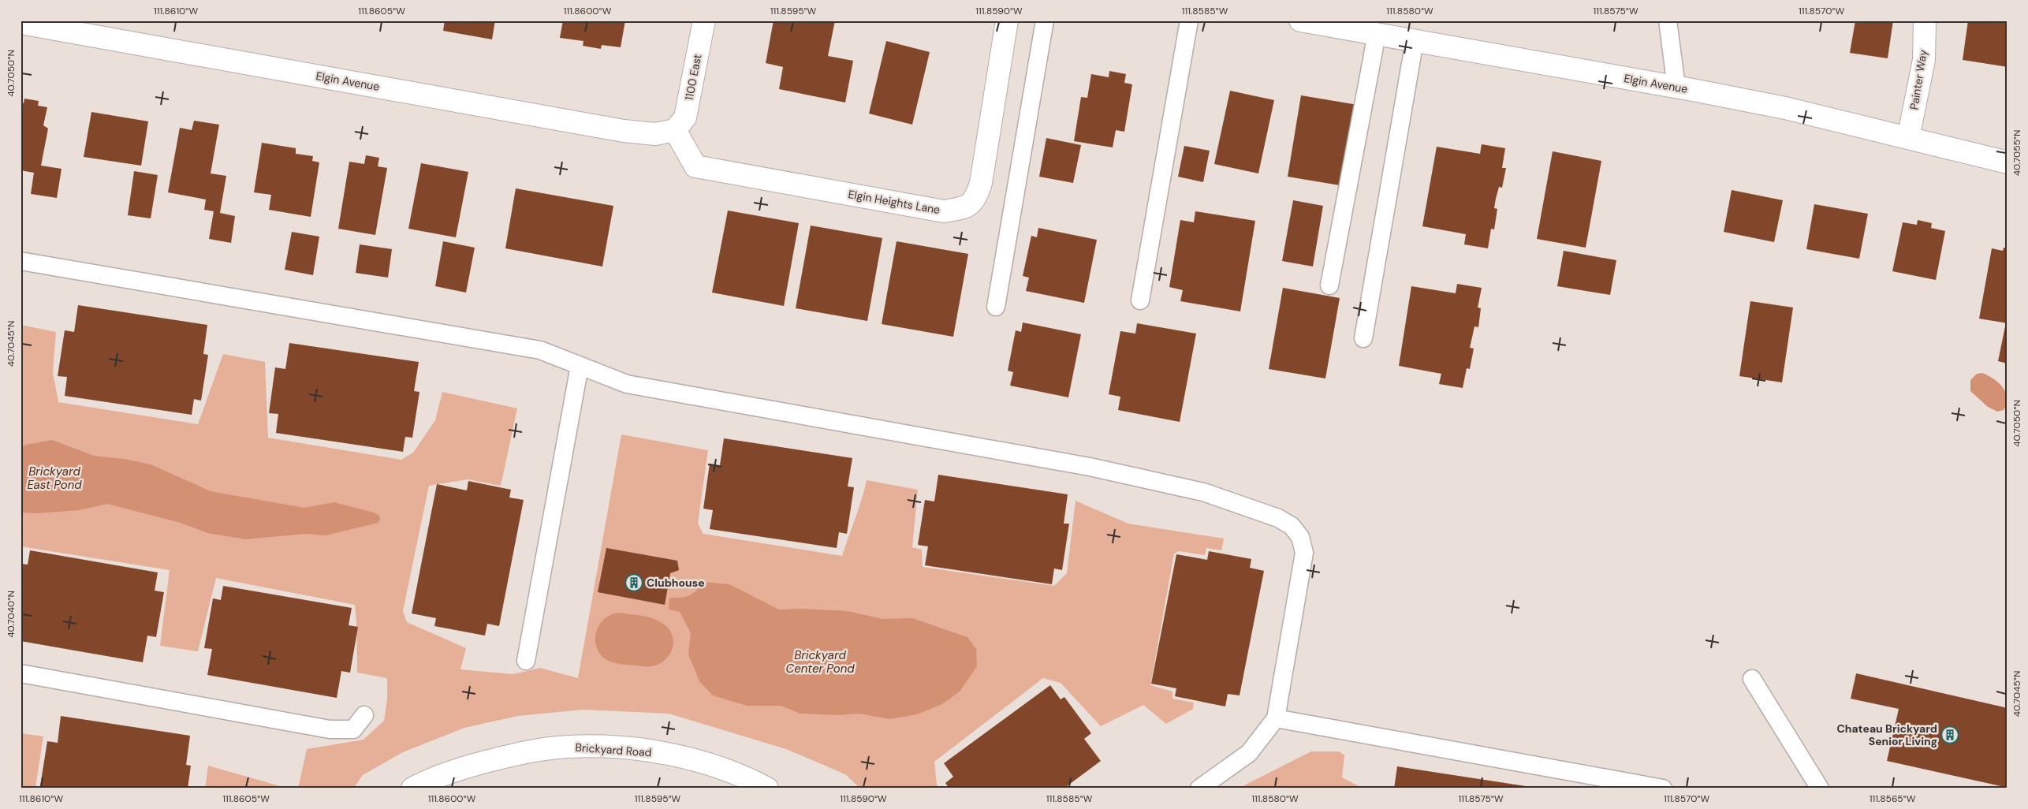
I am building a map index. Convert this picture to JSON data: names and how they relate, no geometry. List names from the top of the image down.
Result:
{
  "streets": {
    "street": [
      "1100 East",
      "Painter Way",
      "Elgin Avenue",
      "Elgin Heights Lane",
      "Brickyard Road"
    ]
  },
  "crossings": [
    ["1100 East", "Elgin Avenue"],
    ["1100 East", "Elgin Heights Lane"],
    ["Painter Way", "Elgin Avenue"],
    ["Elgin Avenue", "Elgin Heights Lane"]
  ],
  "water": ["Brickyard East Pond", "Brickyard Center Pond"],
  "places": {
    "building": ["Clubhouse", "Chateau Brickyard Senior Living"]
  },
  "coordinates": [
    "111.8610°W",
    "111.8605°W",
    "111.8600°W",
    "111.8595°W",
    "111.8590°W",
    "111.8585°W",
    "111.8580°W",
    "111.8575°W",
    "111.8570°W",
    "40.7050°N",
    "40.7055°N",
    "40.7045°N",
    "40.7040°N",
    "111.8565°W"
  ]
}
